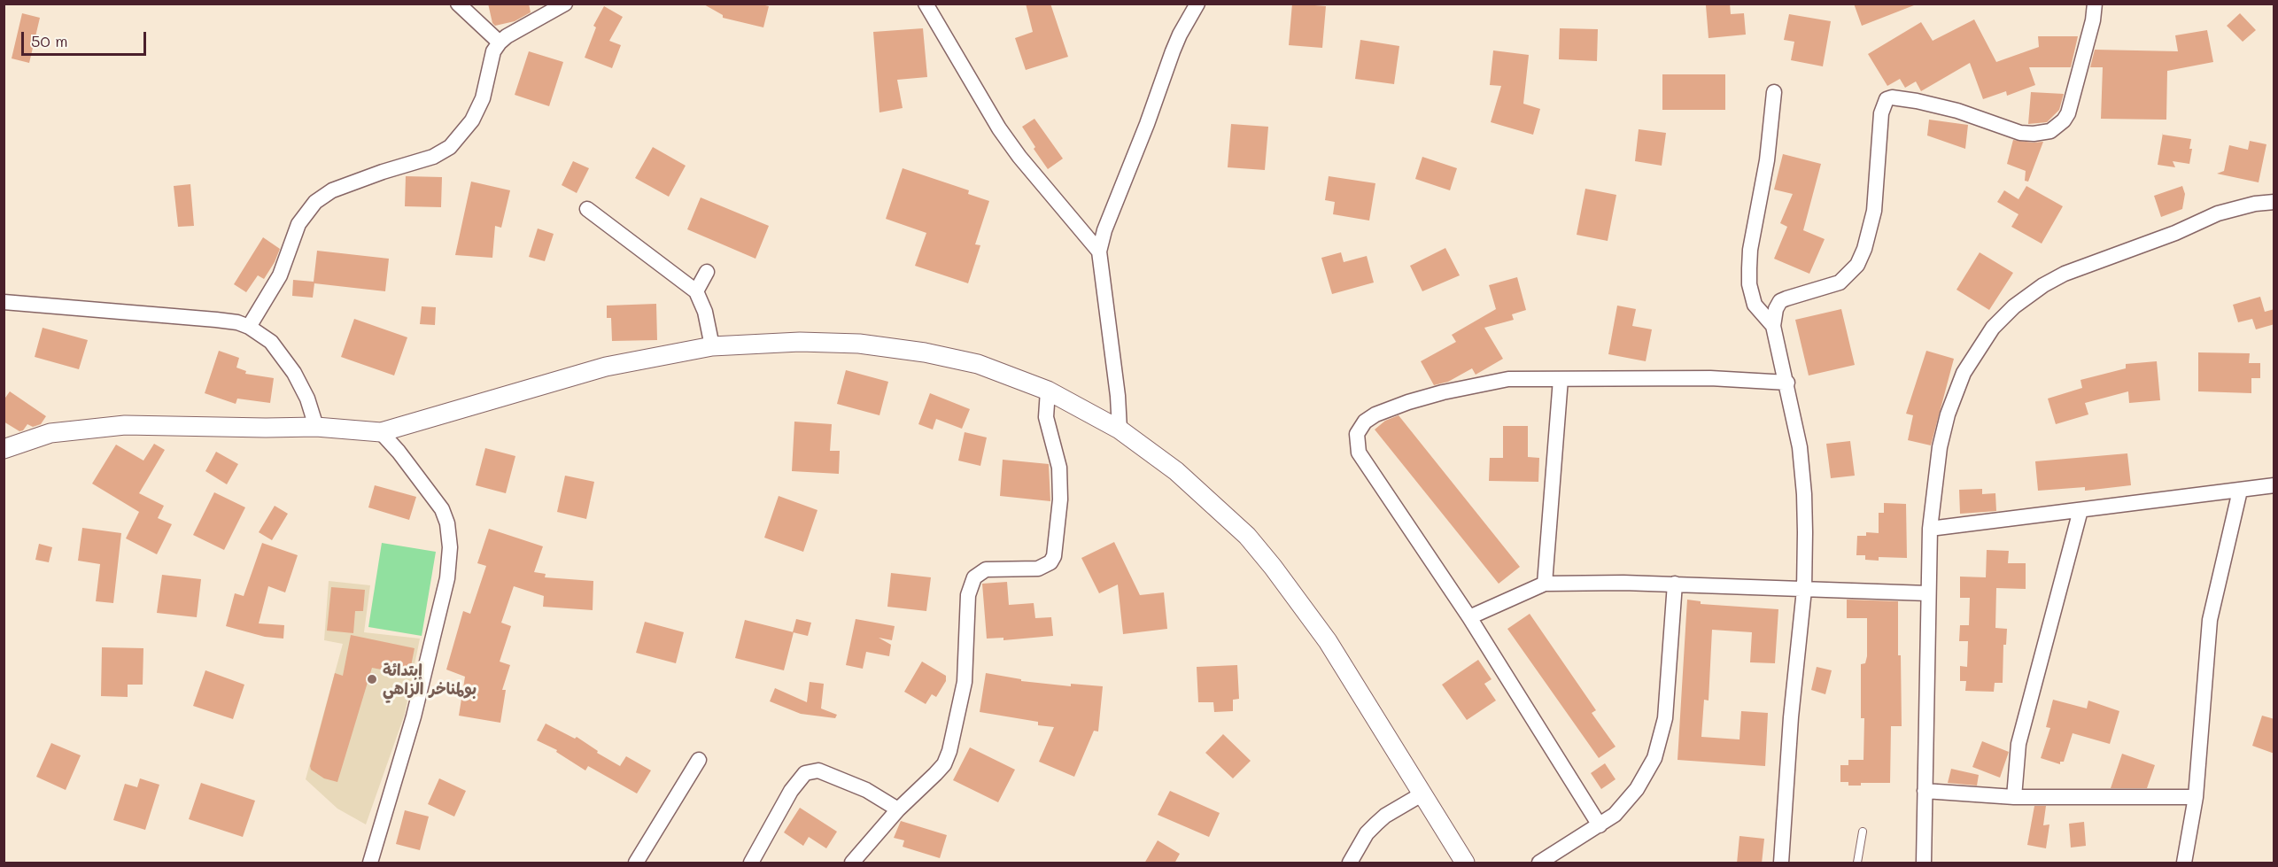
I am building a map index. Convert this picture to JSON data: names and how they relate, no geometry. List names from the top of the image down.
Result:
{
  "places": ["إبتدائة بولمناخر الزاهي"],
  "scale_bar": "50 m"
}
